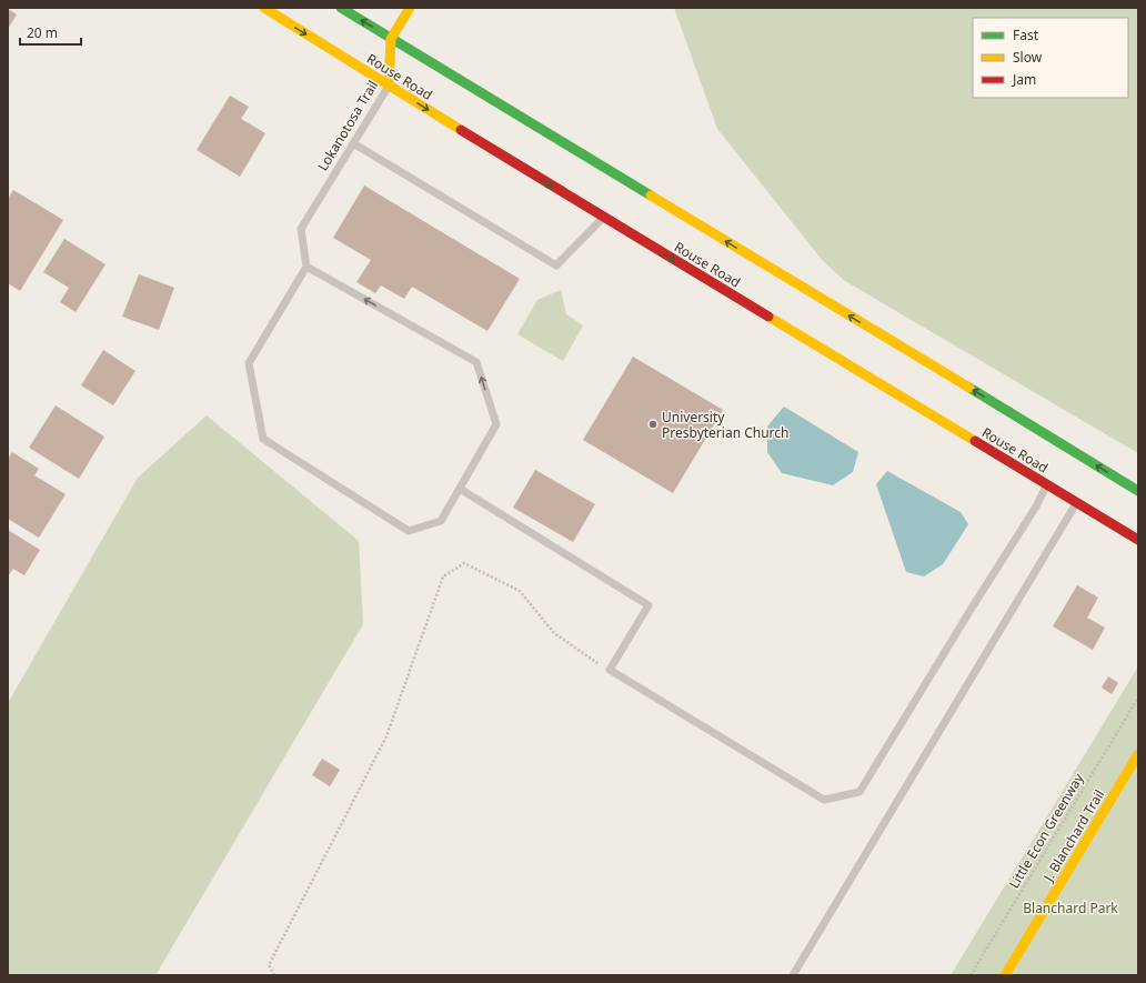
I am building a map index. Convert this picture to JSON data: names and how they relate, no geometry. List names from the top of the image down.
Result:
{
  "streets": {
    "street": ["Rouse Road", "Lokanotosa Trail", "J. Blanchard Trail"],
    "path": ["Little Econ Greenway"]
  },
  "crossings": [
    ["Rouse Road", "Lokanotosa Trail"]
  ],
  "parks": ["Blanchard Park"],
  "places": ["University Presbyterian Church"],
  "legend": ["Fast", "Slow", "Jam"],
  "scale_bar": "20 m"
}
